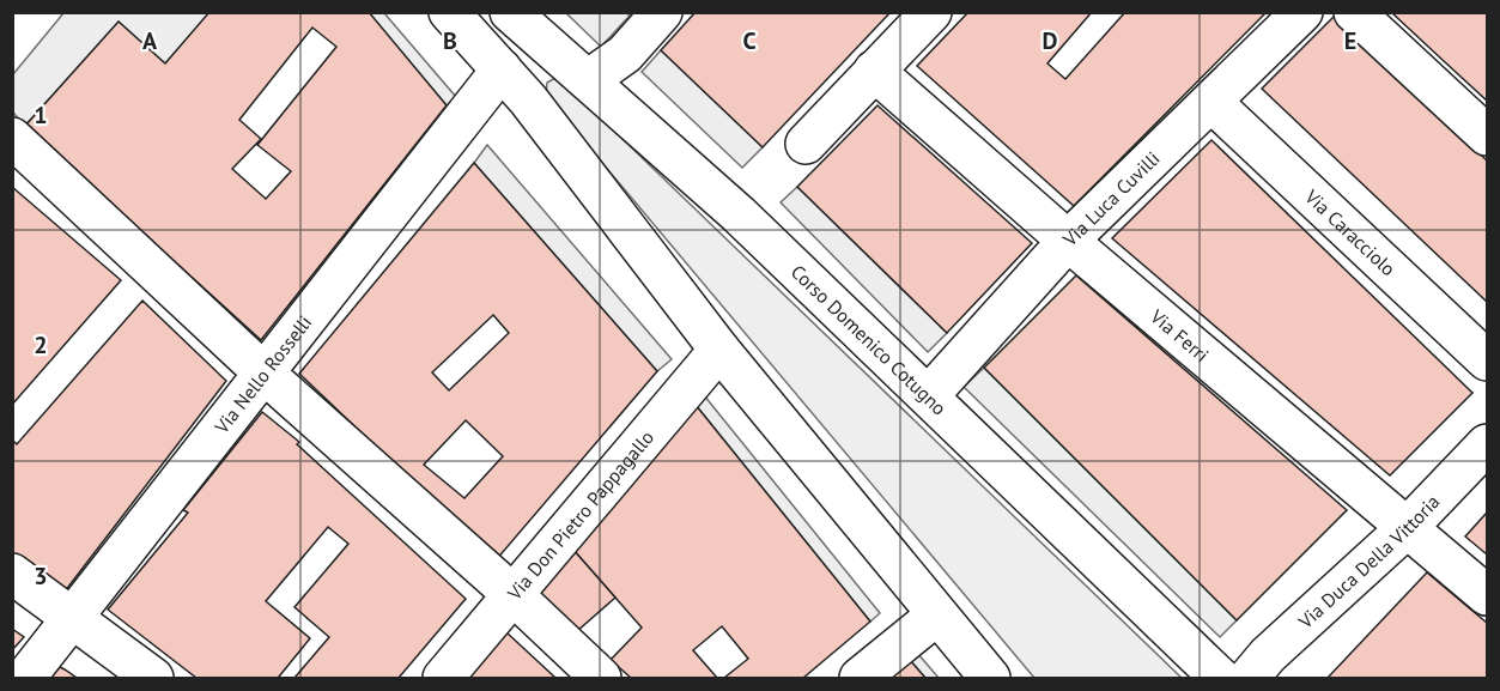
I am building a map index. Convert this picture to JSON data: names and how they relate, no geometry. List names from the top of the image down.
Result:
{
  "streets": {
    "street": [
      "Via Luca Cuvilli",
      "Via Caracciolo",
      "Via Ferri",
      "Corso Domenico Cotugno",
      "Via Nello Rosselli",
      "Via Don Pietro Pappagallo",
      "Via Duca Della Vittoria"
    ]
  },
  "crossings": [
    ["Via Luca Cuvilli", "Via Caracciolo"],
    ["Via Luca Cuvilli", "Via Ferri"],
    ["Via Luca Cuvilli", "Corso Domenico Cotugno"],
    ["Via Ferri", "Via Duca Della Vittoria"]
  ],
  "grid": {
    "columns": [
      "A",
      "B",
      "C",
      "D",
      "E"
    ],
    "rows": ["1", "2", "3"]
  }
}
